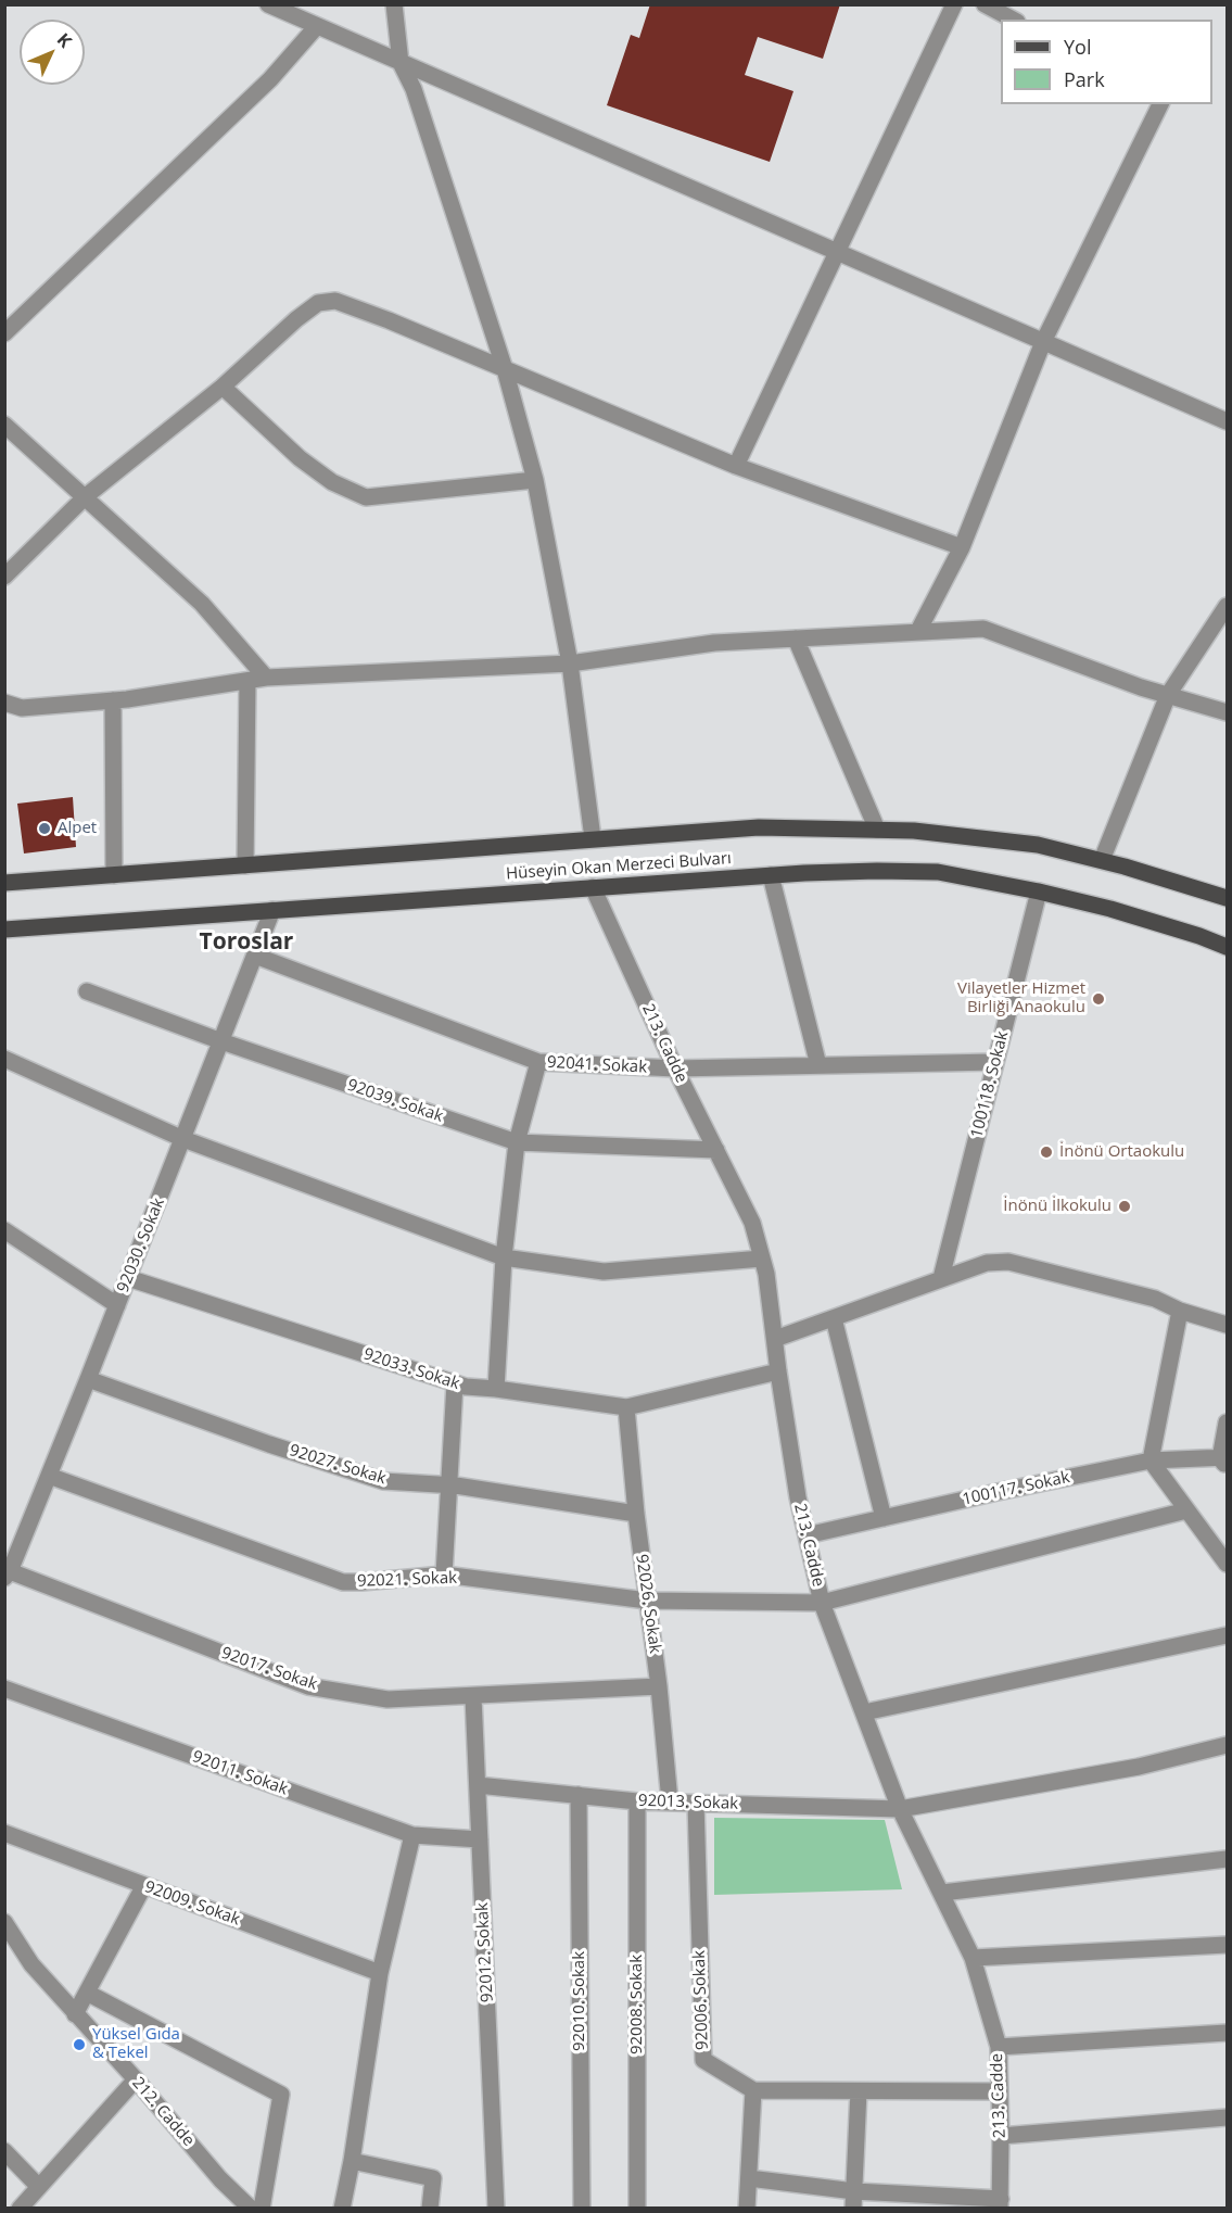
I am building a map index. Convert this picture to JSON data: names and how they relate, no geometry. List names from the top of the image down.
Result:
{
  "streets": {
    "main road": ["Hüseyin Okan Merzeci Bulvarı"],
    "street": [
      "213. Cadde",
      "92041. Sokak",
      "100118. Sokak",
      "92039. Sokak",
      "92030. Sokak",
      "92033. Sokak",
      "92027. Sokak",
      "100117. Sokak",
      "92021. Sokak",
      "92026. Sokak",
      "92017. Sokak",
      "92011. Sokak",
      "92013. Sokak",
      "92009. Sokak",
      "92012. Sokak",
      "92006. Sokak",
      "92010. Sokak",
      "92008. Sokak",
      "212. Cadde"
    ]
  },
  "crossings": [
    ["Hüseyin Okan Merzeci Bulvarı", "213. Cadde"],
    ["Hüseyin Okan Merzeci Bulvarı", "100118. Sokak"],
    ["Hüseyin Okan Merzeci Bulvarı", "92030. Sokak"],
    ["213. Cadde", "92041. Sokak"],
    ["213. Cadde", "92039. Sokak"],
    ["213. Cadde", "92033. Sokak"],
    ["213. Cadde", "100117. Sokak"],
    ["213. Cadde", "92021. Sokak"],
    ["213. Cadde", "92013. Sokak"],
    ["92041. Sokak", "100118. Sokak"],
    ["92041. Sokak", "92030. Sokak"],
    ["92039. Sokak", "92030. Sokak"],
    ["92030. Sokak", "92033. Sokak"],
    ["92030. Sokak", "92027. Sokak"],
    ["92030. Sokak", "92021. Sokak"],
    ["92030. Sokak", "92017. Sokak"],
    ["92033. Sokak", "92026. Sokak"],
    ["92027. Sokak", "92026. Sokak"],
    ["92021. Sokak", "92026. Sokak"],
    ["92026. Sokak", "92017. Sokak"],
    ["92026. Sokak", "92013. Sokak"],
    ["92017. Sokak", "92012. Sokak"],
    ["92011. Sokak", "92012. Sokak"],
    ["92013. Sokak", "92012. Sokak"],
    ["92013. Sokak", "92006. Sokak"],
    ["92013. Sokak", "92010. Sokak"],
    ["92013. Sokak", "92008. Sokak"]
  ],
  "districts": ["Toroslar"],
  "places": [
    "Alpet",
    "Vilayetler Hizmet Birliği Anaokulu",
    "İnönü Ortaokulu",
    "İnönü İlkokulu",
    "Yüksel Gıda & Tekel"
  ],
  "legend": ["Yol", "Park"],
  "north": "top right"
}
